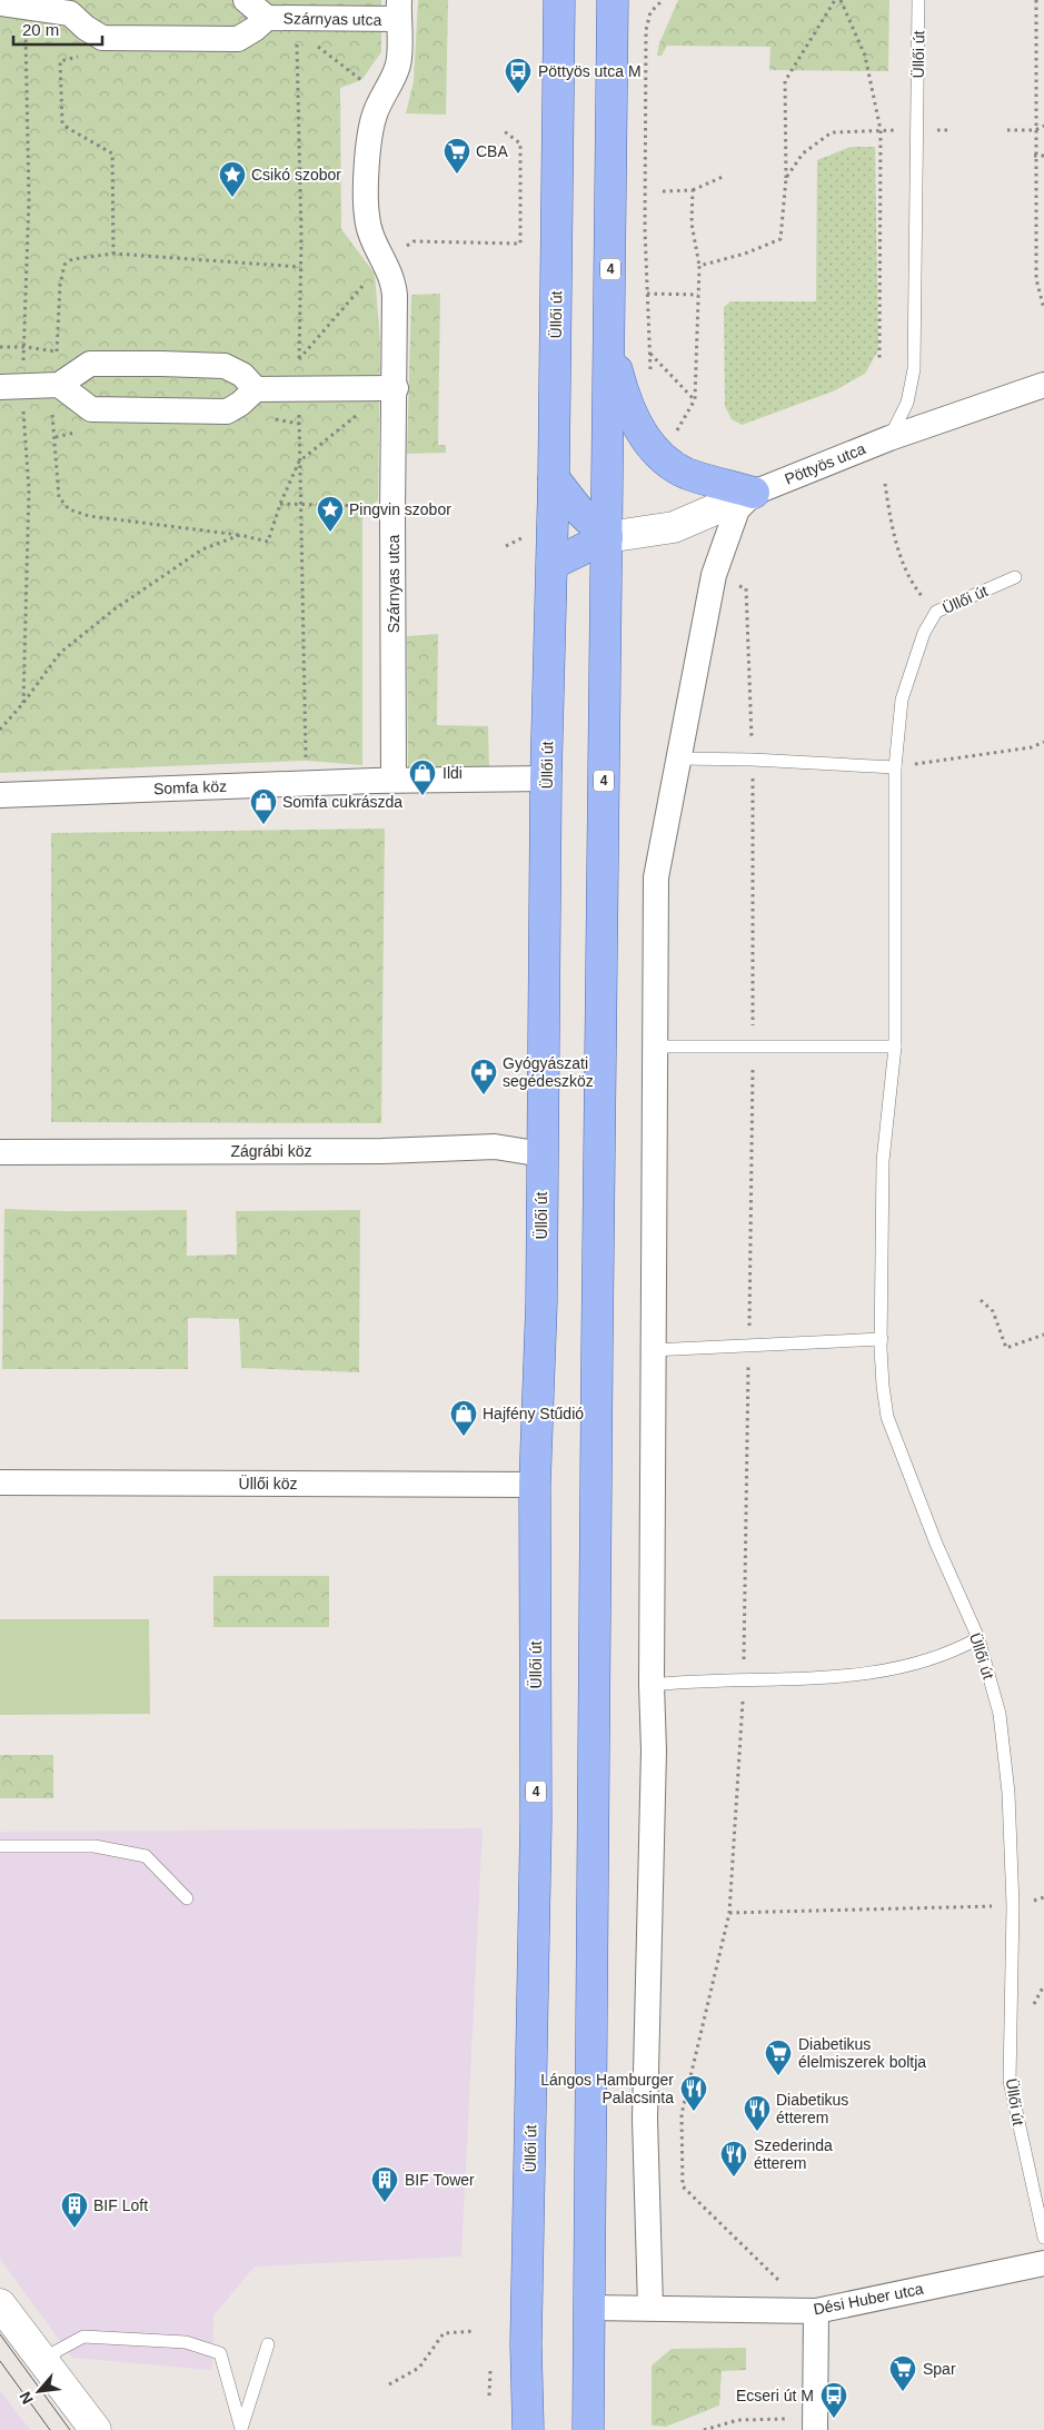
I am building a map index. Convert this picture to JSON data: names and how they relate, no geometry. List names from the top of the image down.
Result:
{
  "streets": {
    "main road": ["Üllői út", "4"],
    "street": [
      "Szárnyas utca",
      "Pöttyös utca",
      "Somfa köz",
      "Zágrábi köz",
      "Üllői köz",
      "Dési Huber utca"
    ]
  },
  "crossings": [
    ["Szárnyas utca", "Somfa köz"],
    ["Üllői út", "Pöttyös utca"],
    ["Üllői út", "Somfa köz"],
    ["Üllői út", "Zágrábi köz"],
    ["Üllői út", "Üllői köz"],
    ["4", "Pöttyös utca"],
    ["4", "Dési Huber utca"]
  ],
  "places": {
    "bus stop": ["Pöttyös utca M", "Ecseri út M"],
    "supermarket": ["CBA", "Diabetikus élelmiszerek boltja", "Spar"],
    "place": ["Csikó szobor", "Pingvin szobor"],
    "shop": ["Ildi", "Somfa cukrászda", "Hajfény Stűdió"],
    "pharmacy": ["Gyógyászati segédeszköz"],
    "restaurant": ["Lángos Hamburger Palacsinta", "Diabetikus étterem", "Szederinda étterem"],
    "building": ["BIF Tower", "BIF Loft"]
  },
  "scale_bar": "20 m",
  "north": "bottom left"
}
